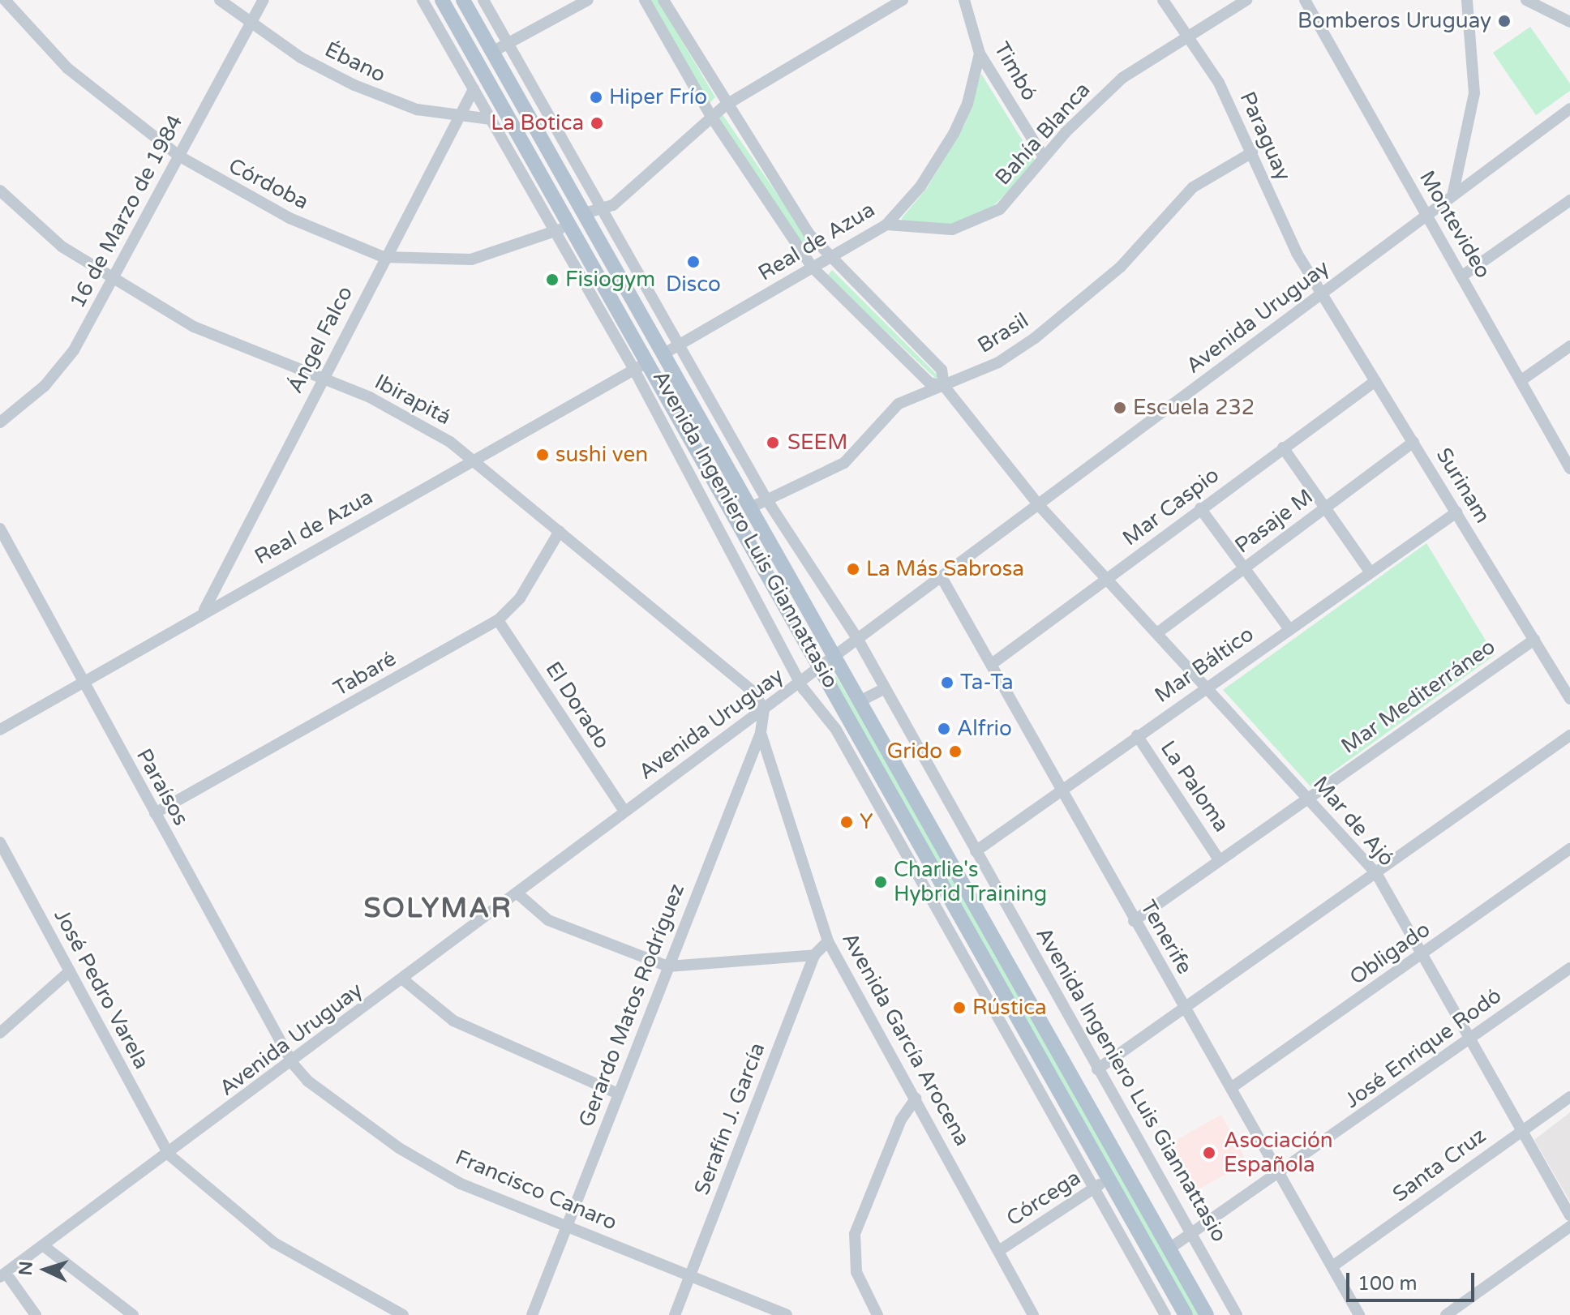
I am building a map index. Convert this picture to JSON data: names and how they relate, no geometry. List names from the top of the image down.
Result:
{
  "streets": {
    "main road": ["Avenida Ingeniero Luis Giannattasio"],
    "street": [
      "Ébano",
      "Timbó",
      "Bahía Blanca",
      "Paraguay",
      "Córdoba",
      "16 de Marzo de 1984",
      "Montevideo",
      "Real de Azua",
      "Avenida Uruguay",
      "Brasil",
      "Ángel Falco",
      "Ibirapitá",
      "Surinam",
      "Mar Caspio",
      "Pasaje M",
      "Mar Báltico",
      "Tabaré",
      "Mar Mediterráneo",
      "El Dorado",
      "La Paloma",
      "Paraísos",
      "Mar de Ajó",
      "Tenerife",
      "Obligado",
      "José Pedro Varela",
      "Gerardo Matos Rodríguez",
      "Avenida García Arocena",
      "José Enrique Rodó",
      "Serafín J. García",
      "Santa Cruz",
      "Francisco Canaro",
      "Córcega"
    ]
  },
  "crossings": [
    ["Ébano", "16 de Marzo de 1984"],
    ["Ébano", "Ángel Falco"],
    ["Ébano", "Avenida Ingeniero Luis Giannattasio"],
    ["Timbó", "Bahía Blanca"],
    ["Timbó", "Real de Azua"],
    ["Bahía Blanca", "Paraguay"],
    ["Bahía Blanca", "Real de Azua"],
    ["Paraguay", "Avenida Uruguay"],
    ["Paraguay", "Brasil"],
    ["Paraguay", "Surinam"],
    ["Córdoba", "16 de Marzo de 1984"],
    ["Córdoba", "Ángel Falco"],
    ["Córdoba", "Avenida Ingeniero Luis Giannattasio"],
    ["16 de Marzo de 1984", "Ibirapitá"],
    ["Montevideo", "Avenida Uruguay"],
    ["Real de Azua", "Ángel Falco"],
    ["Real de Azua", "Ibirapitá"],
    ["Real de Azua", "Avenida Ingeniero Luis Giannattasio"],
    ["Real de Azua", "Paraísos"],
    ["Avenida Uruguay", "Ibirapitá"],
    ["Avenida Uruguay", "Surinam"],
    ["Avenida Uruguay", "Avenida Ingeniero Luis Giannattasio"],
    ["Avenida Uruguay", "El Dorado"],
    ["Avenida Uruguay", "Paraísos"],
    ["Avenida Uruguay", "Mar de Ajó"],
    ["Avenida Uruguay", "Tenerife"],
    ["Avenida Uruguay", "José Pedro Varela"],
    ["Avenida Uruguay", "Gerardo Matos Rodríguez"],
    ["Avenida Uruguay", "Francisco Canaro"],
    ["Brasil", "Avenida Ingeniero Luis Giannattasio"],
    ["Brasil", "Mar de Ajó"],
    ["Ángel Falco", "Ibirapitá"],
    ["Ángel Falco", "Avenida Ingeniero Luis Giannattasio"],
    ["Ibirapitá", "Tabaré"],
    ["Ibirapitá", "Gerardo Matos Rodríguez"],
    ["Surinam", "Mar Caspio"],
    ["Surinam", "Pasaje M"],
    ["Surinam", "Mar Báltico"],
    ["Surinam", "Mar Mediterráneo"],
    ["Mar Caspio", "Mar de Ajó"],
    ["Mar Caspio", "Tenerife"],
    ["Pasaje M", "Mar de Ajó"],
    ["Avenida Ingeniero Luis Giannattasio", "Mar Báltico"],
    ["Avenida Ingeniero Luis Giannattasio", "José Enrique Rodó"],
    ["Avenida Ingeniero Luis Giannattasio", "Córcega"],
    ["Mar Báltico", "La Paloma"],
    ["Mar Báltico", "Mar de Ajó"],
    ["Mar Báltico", "Tenerife"],
    ["Tabaré", "El Dorado"],
    ["Tabaré", "Paraísos"],
    ["Mar Mediterráneo", "La Paloma"],
    ["Mar Mediterráneo", "Mar de Ajó"],
    ["Mar Mediterráneo", "Tenerife"],
    ["Paraísos", "Francisco Canaro"],
    ["Mar de Ajó", "Obligado"],
    ["Mar de Ajó", "José Enrique Rodó"],
    ["Mar de Ajó", "Santa Cruz"],
    ["Tenerife", "Obligado"],
    ["Tenerife", "José Enrique Rodó"],
    ["Tenerife", "Santa Cruz"],
    ["Gerardo Matos Rodríguez", "Avenida García Arocena"],
    ["Gerardo Matos Rodríguez", "Francisco Canaro"],
    ["Avenida García Arocena", "Serafín J. García"],
    ["Avenida García Arocena", "Córcega"],
    ["Serafín J. García", "Francisco Canaro"]
  ],
  "districts": ["SOLYMAR"],
  "places": [
    "Bomberos Uruguay",
    "Hiper Frío",
    "La Botica",
    "Disco",
    "Fisiogym",
    "Escuela 232",
    "SEEM",
    "sushi ven",
    "La Más Sabrosa",
    "Ta-Ta",
    "Alfrio",
    "Grido",
    "Y",
    "Charlie's Hybrid Training",
    "Rústica",
    "Asociación Española"
  ],
  "scale_bar": "100 m",
  "north": "left"
}
